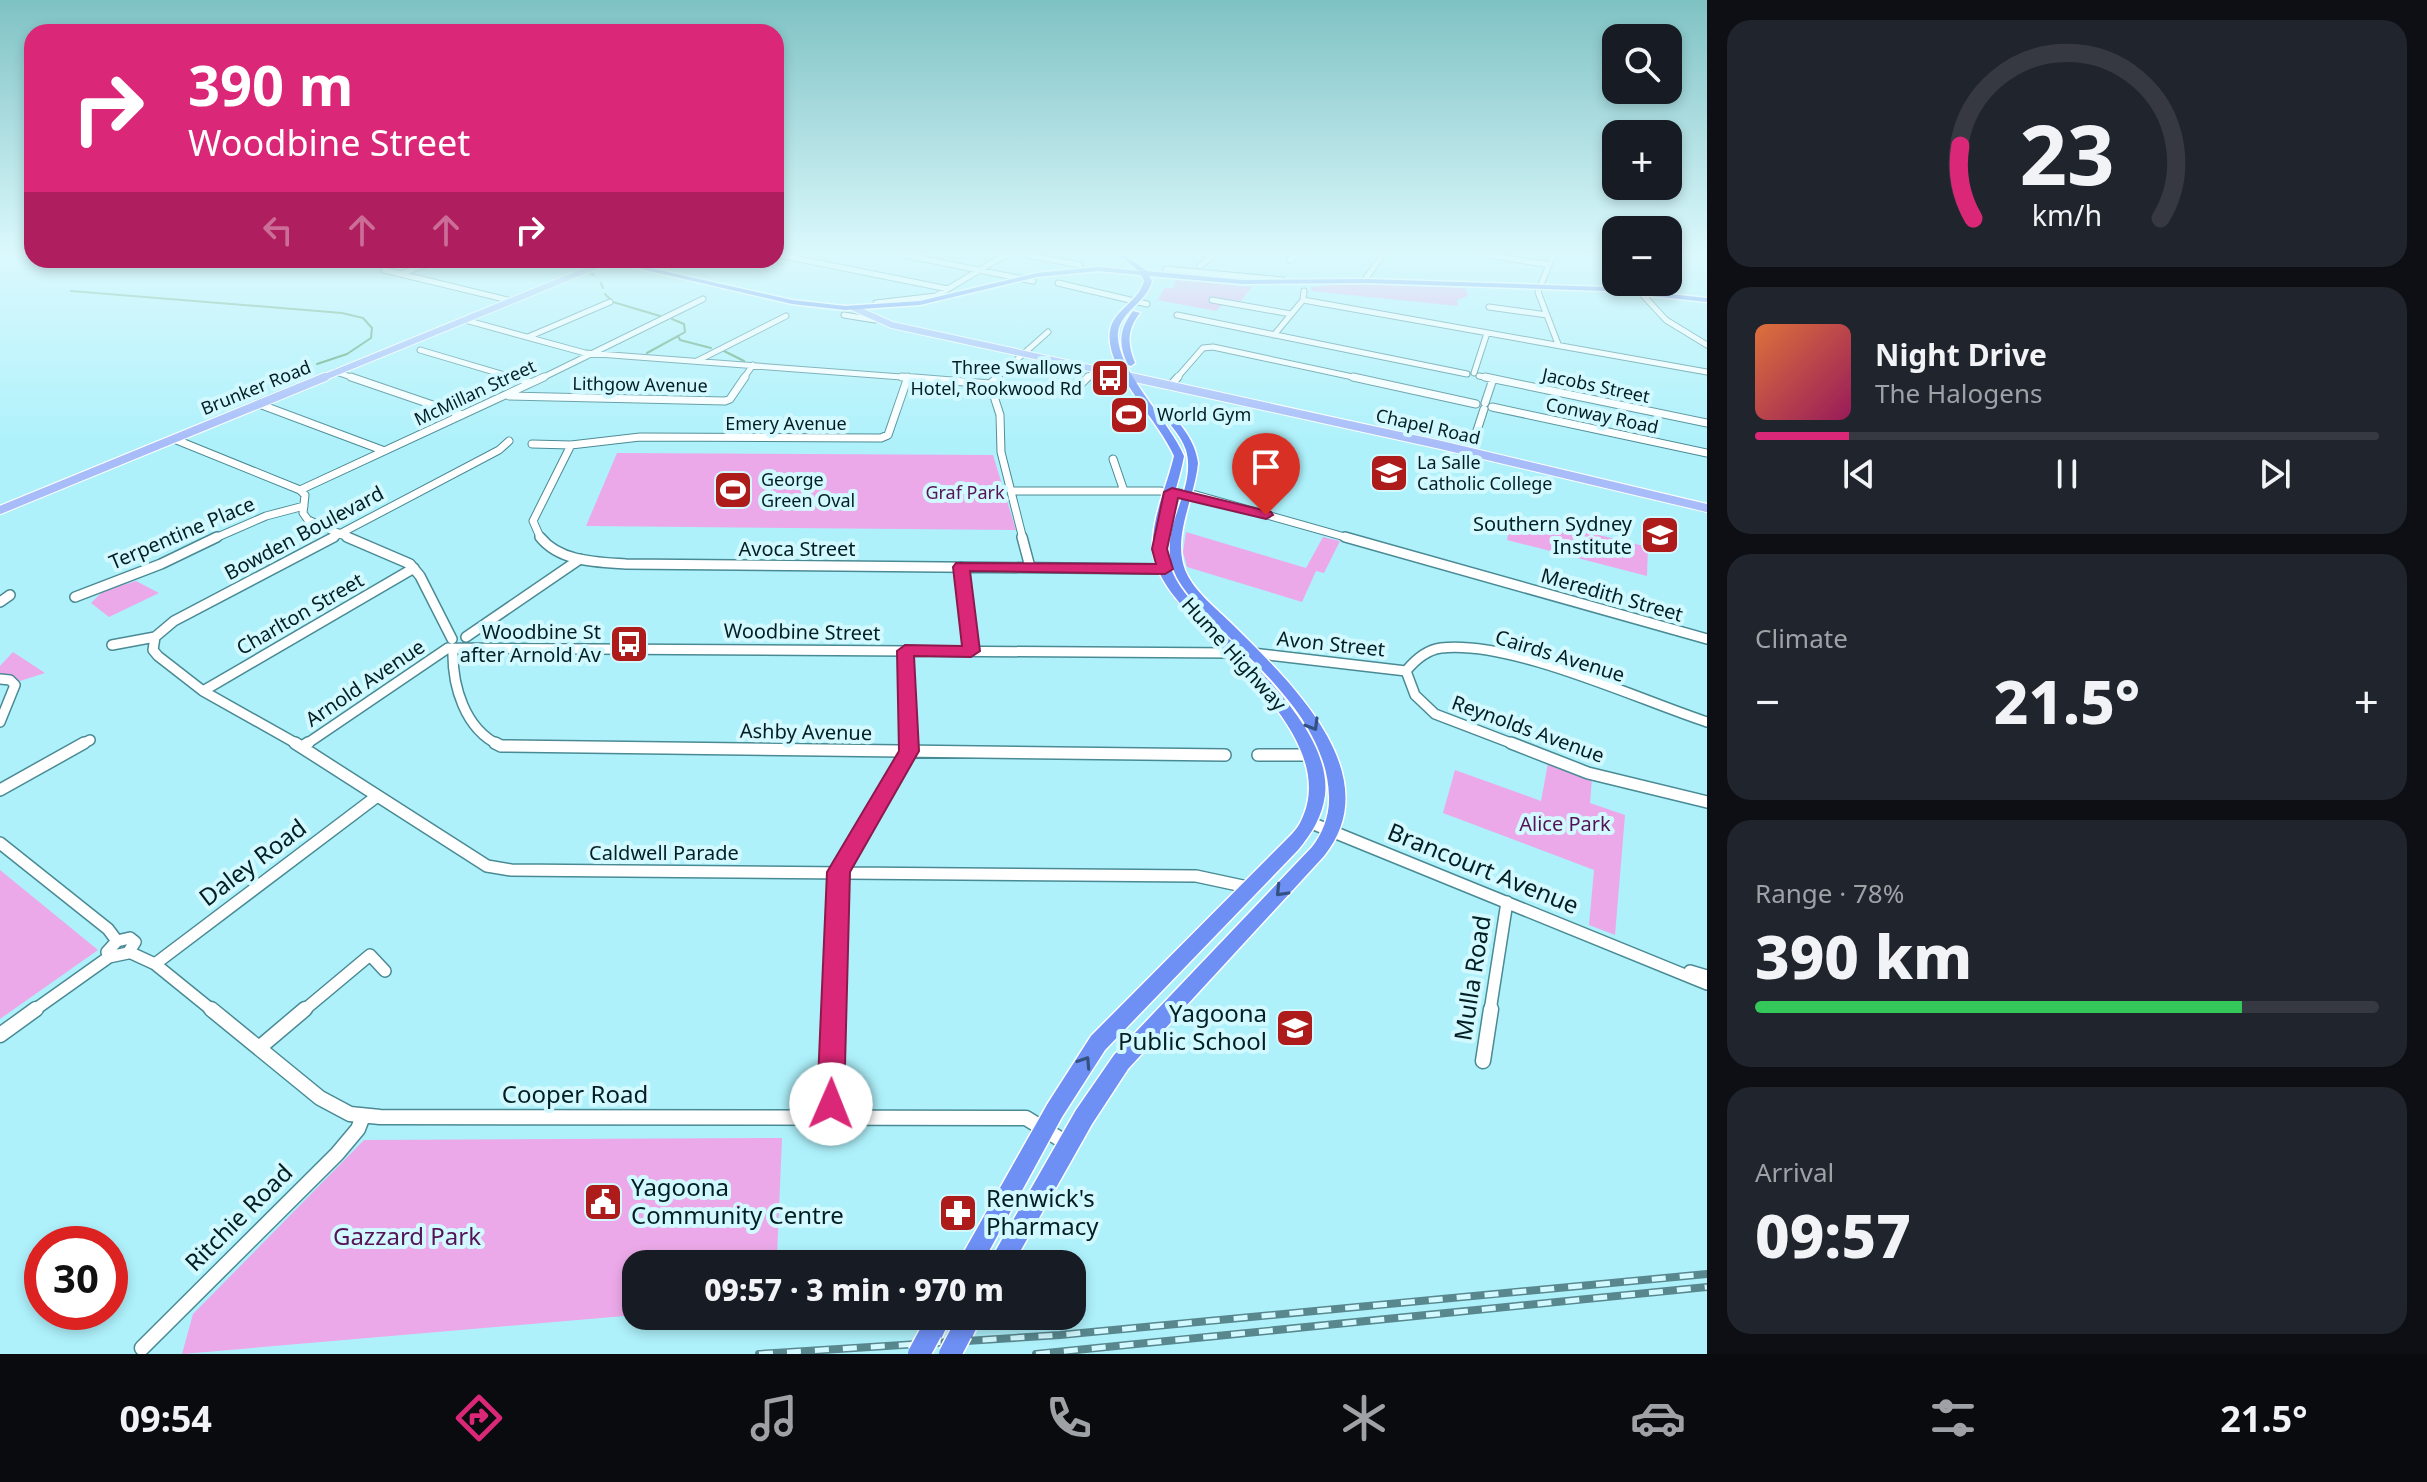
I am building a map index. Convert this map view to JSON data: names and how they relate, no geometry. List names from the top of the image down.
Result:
{
  "streets": {
    "highway": ["Hume Highway"],
    "main road": ["Brunker Road", "Chapel Road"],
    "street": [
      "Lithgow Avenue",
      "Jacobs Street",
      "McMillan Street",
      "Conway Road",
      "Emery Avenue",
      "Terpentine Place",
      "Bowden Boulevard",
      "Avoca Street",
      "Meredith Street",
      "Charlton Street",
      "Woodbine Street",
      "Avon Street",
      "Cairds Avenue",
      "Arnold Avenue",
      "Reynolds Avenue",
      "Ashby Avenue",
      "Caldwell Parade",
      "Daley Road",
      "Brancourt Avenue",
      "Mulla Road",
      "Cooper Road",
      "Ritchie Road"
    ]
  },
  "crossings": [
    ["Lithgow Avenue", "McMillan Street"],
    ["Conway Road", "Chapel Road"],
    ["Emery Avenue", "Avoca Street"],
    ["Bowden Boulevard", "Caldwell Parade"],
    ["Avoca Street", "Hume Highway"],
    ["Meredith Street", "Hume Highway"],
    ["Charlton Street", "Ashby Avenue"],
    ["Charlton Street", "Caldwell Parade"],
    ["Woodbine Street", "Hume Highway"],
    ["Woodbine Street", "Arnold Avenue"],
    ["Avon Street", "Hume Highway"],
    ["Avon Street", "Cairds Avenue"],
    ["Avon Street", "Reynolds Avenue"],
    ["Hume Highway", "Caldwell Parade"],
    ["Hume Highway", "Brancourt Avenue"],
    ["Hume Highway", "Cooper Road"],
    ["Cairds Avenue", "Reynolds Avenue"],
    ["Arnold Avenue", "Ashby Avenue"],
    ["Arnold Avenue", "Caldwell Parade"],
    ["Caldwell Parade", "Daley Road"],
    ["Daley Road", "Cooper Road"],
    ["Brancourt Avenue", "Mulla Road"],
    ["Cooper Road", "Ritchie Road"]
  ],
  "parks": ["Graf Park", "Alice Park", "Gazzard Park"],
  "places": {
    "bus stop": ["Three Swallows Hotel, Rookwood Rd", "Woodbine St after Arnold Av"],
    "sports": ["World Gym", "George Green Oval"],
    "school or university": ["La Salle Catholic College", "Southern Sydney Institute", "Yagoona Public School"],
    "public building": ["Yagoona Community Centre"],
    "pharmacy": ["Renwick's Pharmacy"]
  },
  "page": {
    "map_buttons": ["+", "−"],
    "turn": ["390 m", "Woodbine Street"],
    "song": ["Night Drive", "The Halogens"],
    "tile": [
      "Climate",
      ["Range · 78%", "390 km"],
      ["Arrival", "09:57"]
    ],
    "heat": ["−", "21.5°", "+"],
    "limit": "30",
    "trip": "09:57 · 3 min · 970 m",
    "tabs": ["09:54", "21.5°"],
    "gauge": ["23", "km/h"]
  }
}
